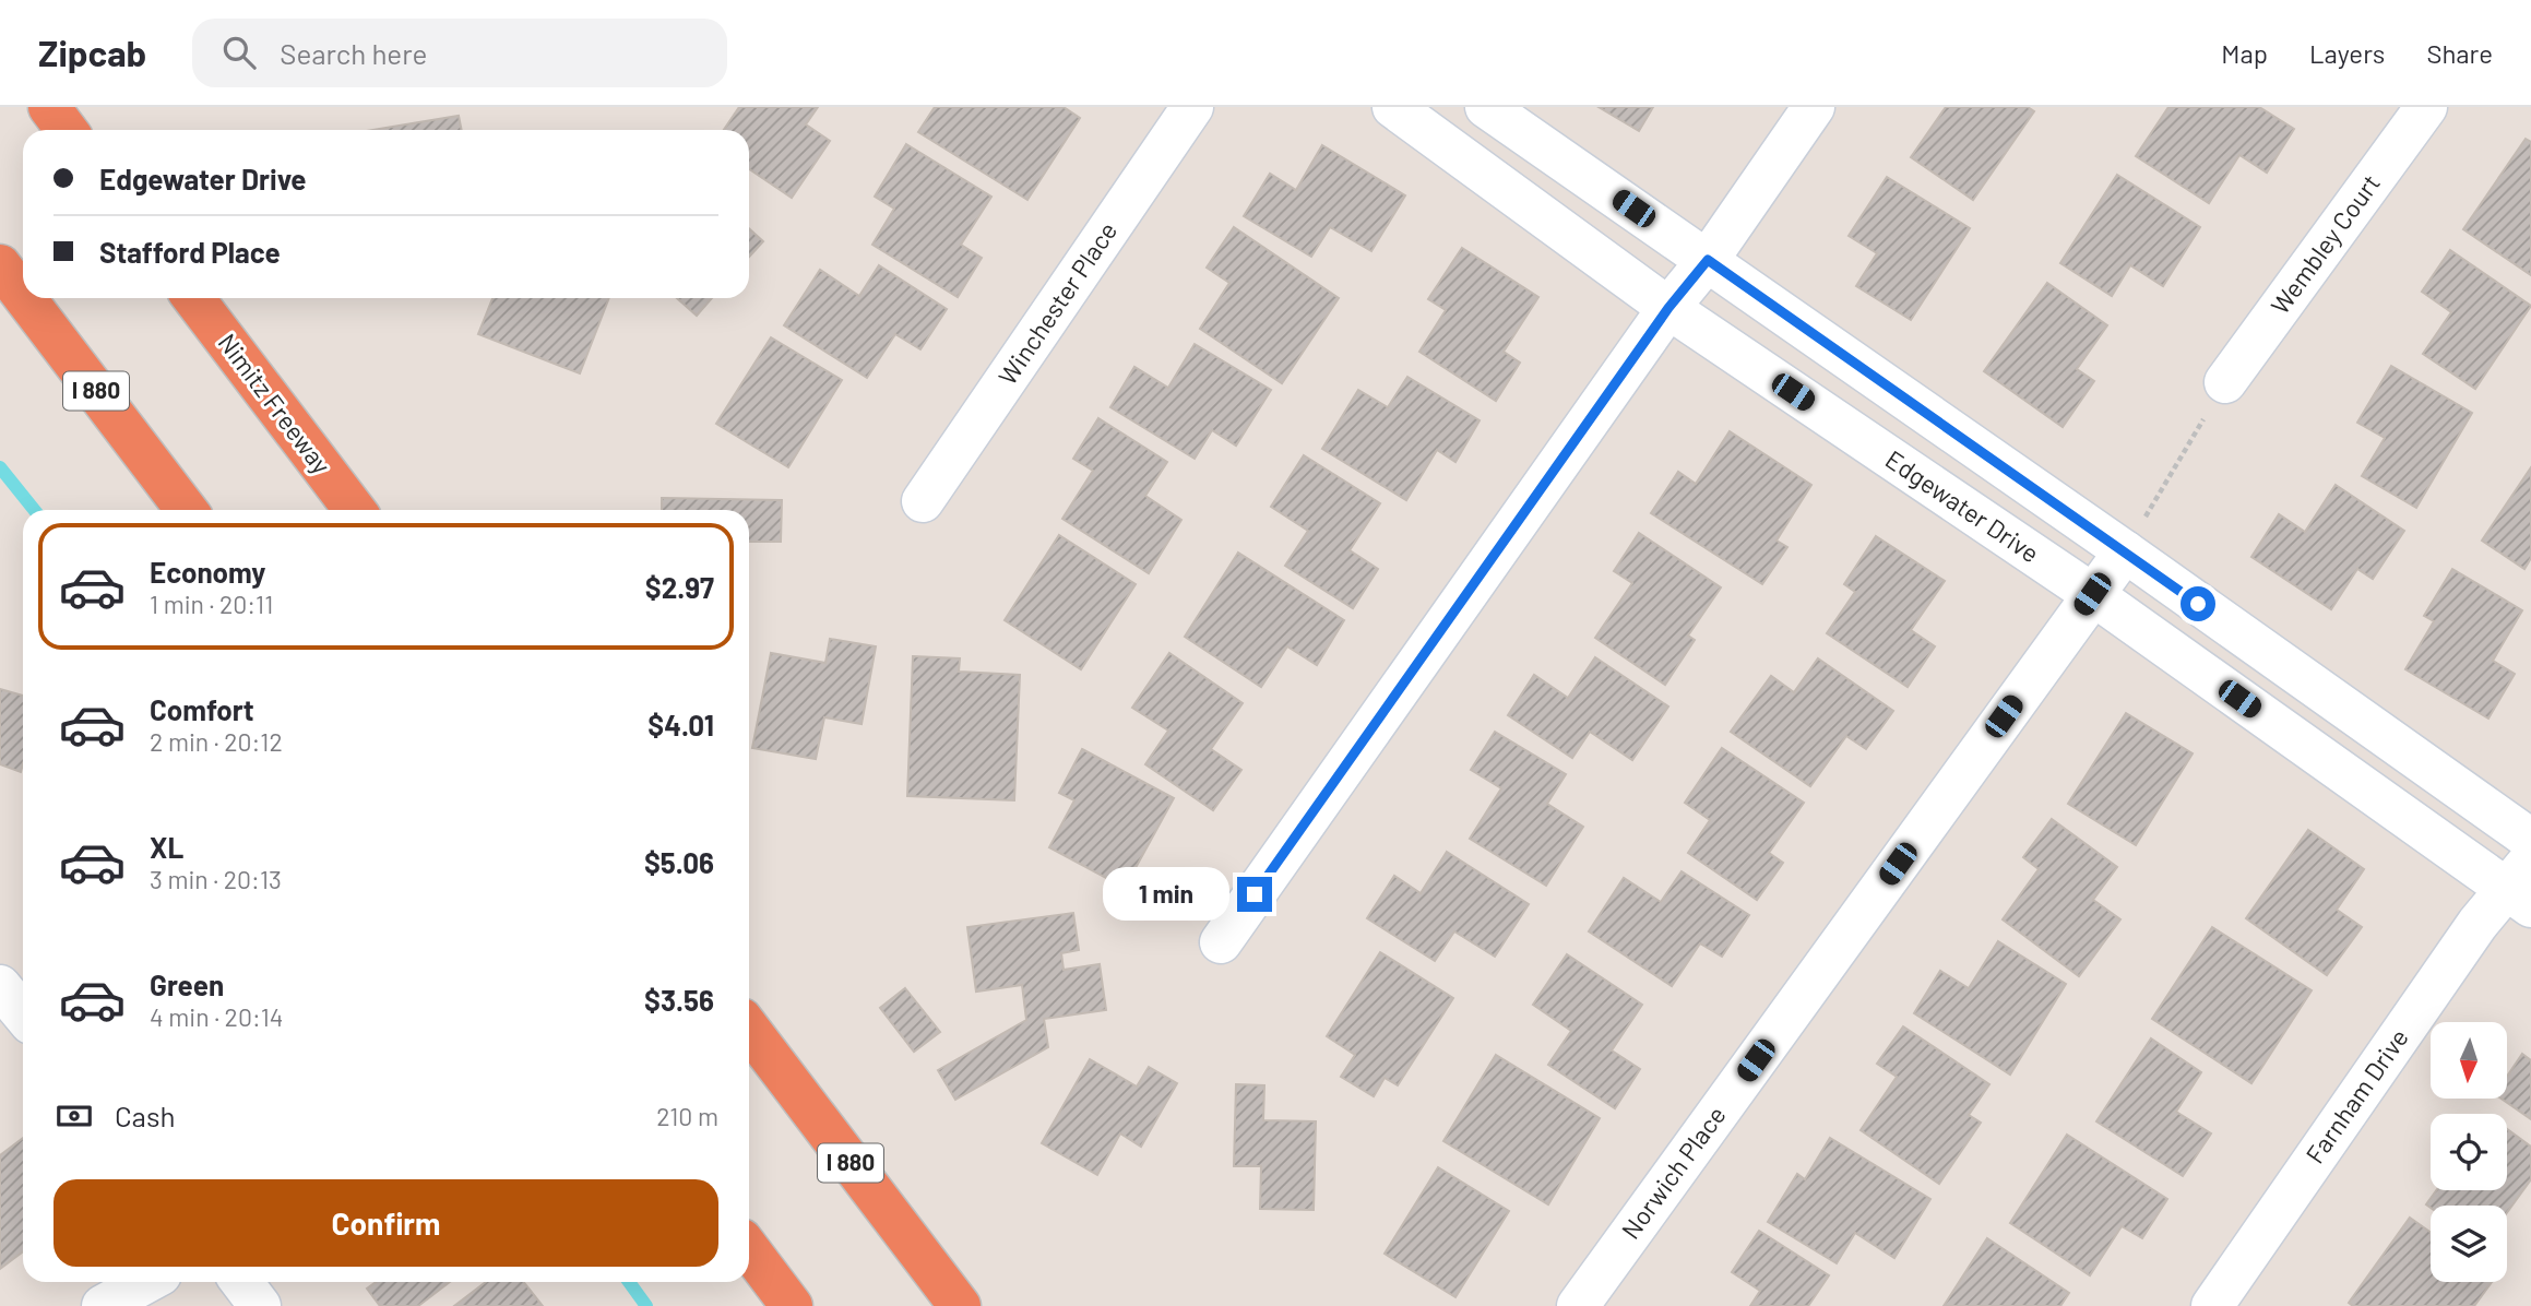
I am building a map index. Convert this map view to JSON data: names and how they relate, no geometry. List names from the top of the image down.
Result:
{
  "streets": {
    "highway": ["I 880", "Nimitz Freeway"],
    "street": [
      "Wembley Court",
      "Winchester Place",
      "Edgewater Drive",
      "Farnham Drive",
      "Norwich Place"
    ]
  },
  "crossings": [
    ["Edgewater Drive", "Farnham Drive"],
    ["Edgewater Drive", "Norwich Place"]
  ],
  "north": "bottom",
  "page": {
    "header": "Zipcab",
    "search": "Search here",
    "nav": ["Map", "Layers", "Share"],
    "banner": ["Edgewater Drive", "Stafford Place"],
    "list": [
      {
        "name": "Economy",
        "note": "1 min · 20:11",
        "value": "$2.97"
      },
      {
        "name": "Comfort",
        "note": "2 min · 20:12",
        "value": "$4.01"
      },
      {
        "name": "XL",
        "note": "3 min · 20:13",
        "value": "$5.06"
      },
      {
        "name": "Green",
        "note": "4 min · 20:14",
        "value": "$3.56"
      }
    ],
    "bubble": "1 min",
    "pay": ["Cash", "210 m"],
    "buttons": "Confirm"
  }
}
